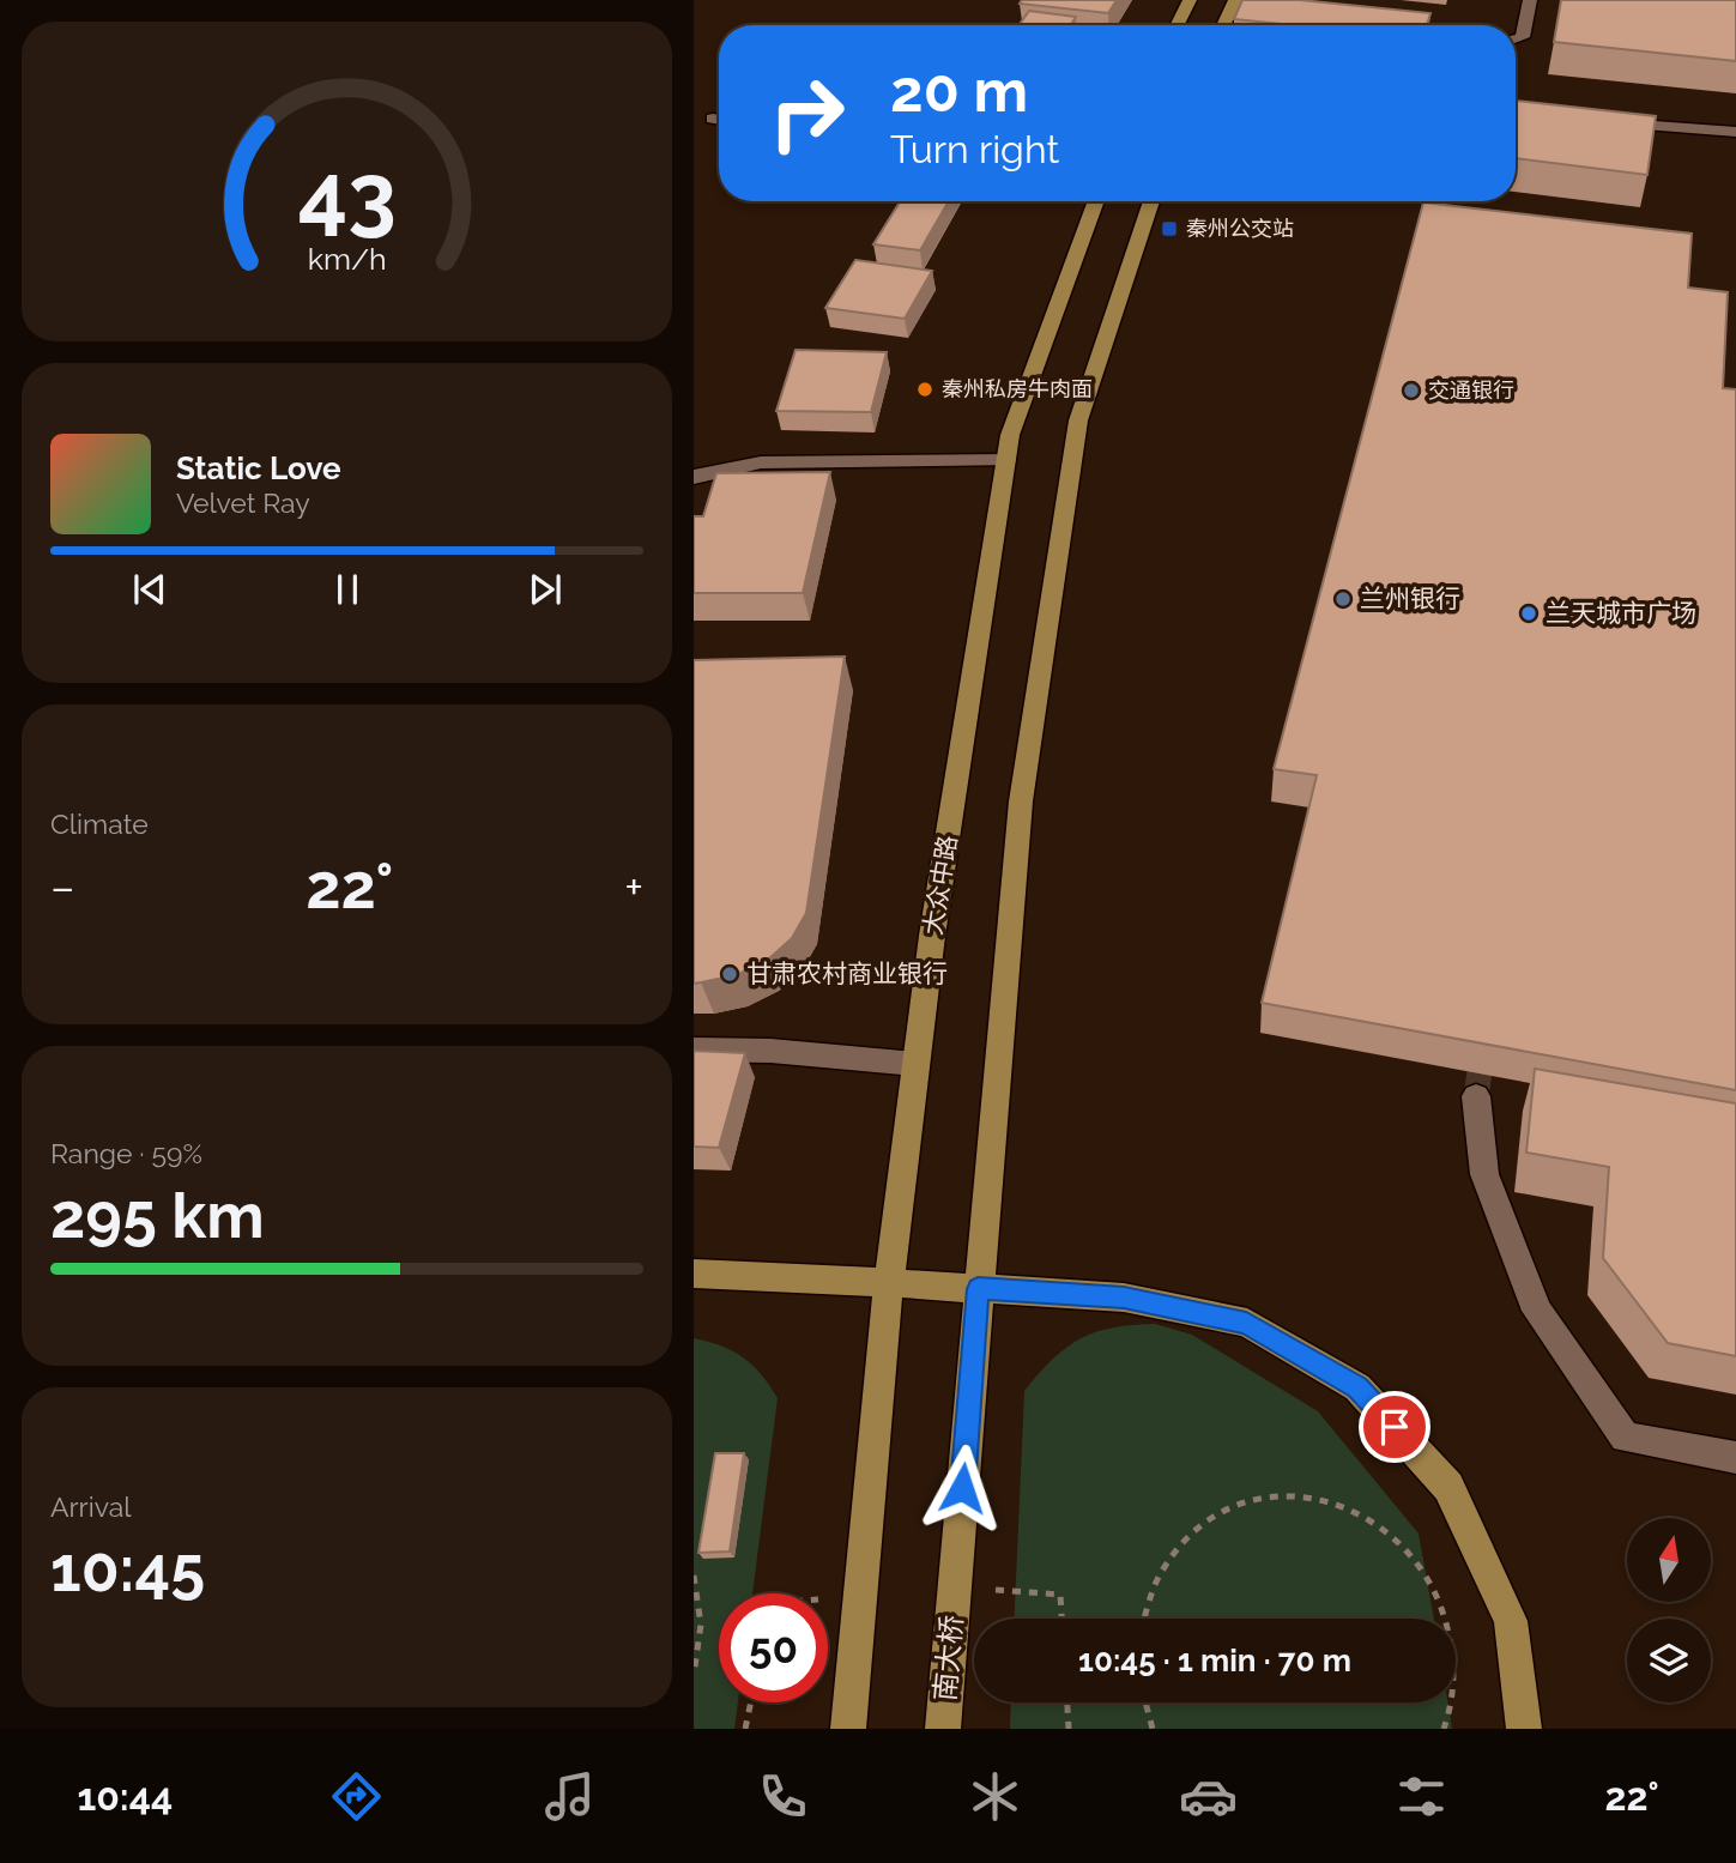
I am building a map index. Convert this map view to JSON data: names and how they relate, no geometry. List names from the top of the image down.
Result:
{
  "streets": {
    "main road": ["大众中路", "南大桥"]
  },
  "places": {
    "transit": ["秦州公交站"],
    "other": [
      "秦州私房牛肉面",
      "交通银行",
      "兰州银行",
      "兰天城市广场",
      "甘肃农村商业银行"
    ]
  },
  "north": "top",
  "page": {
    "turn": ["20 m", "Turn right"],
    "song": ["Static Love", "Velvet Ray"],
    "tile": [
      "Climate",
      ["Range · 59%", "295 km"],
      ["Arrival", "10:45"]
    ],
    "heat": ["−", "22°", "+"],
    "limit": "50",
    "trip": "10:45 · 1 min · 70 m",
    "tabs": ["10:44", "22°"],
    "gauge": ["43", "km/h"]
  }
}
